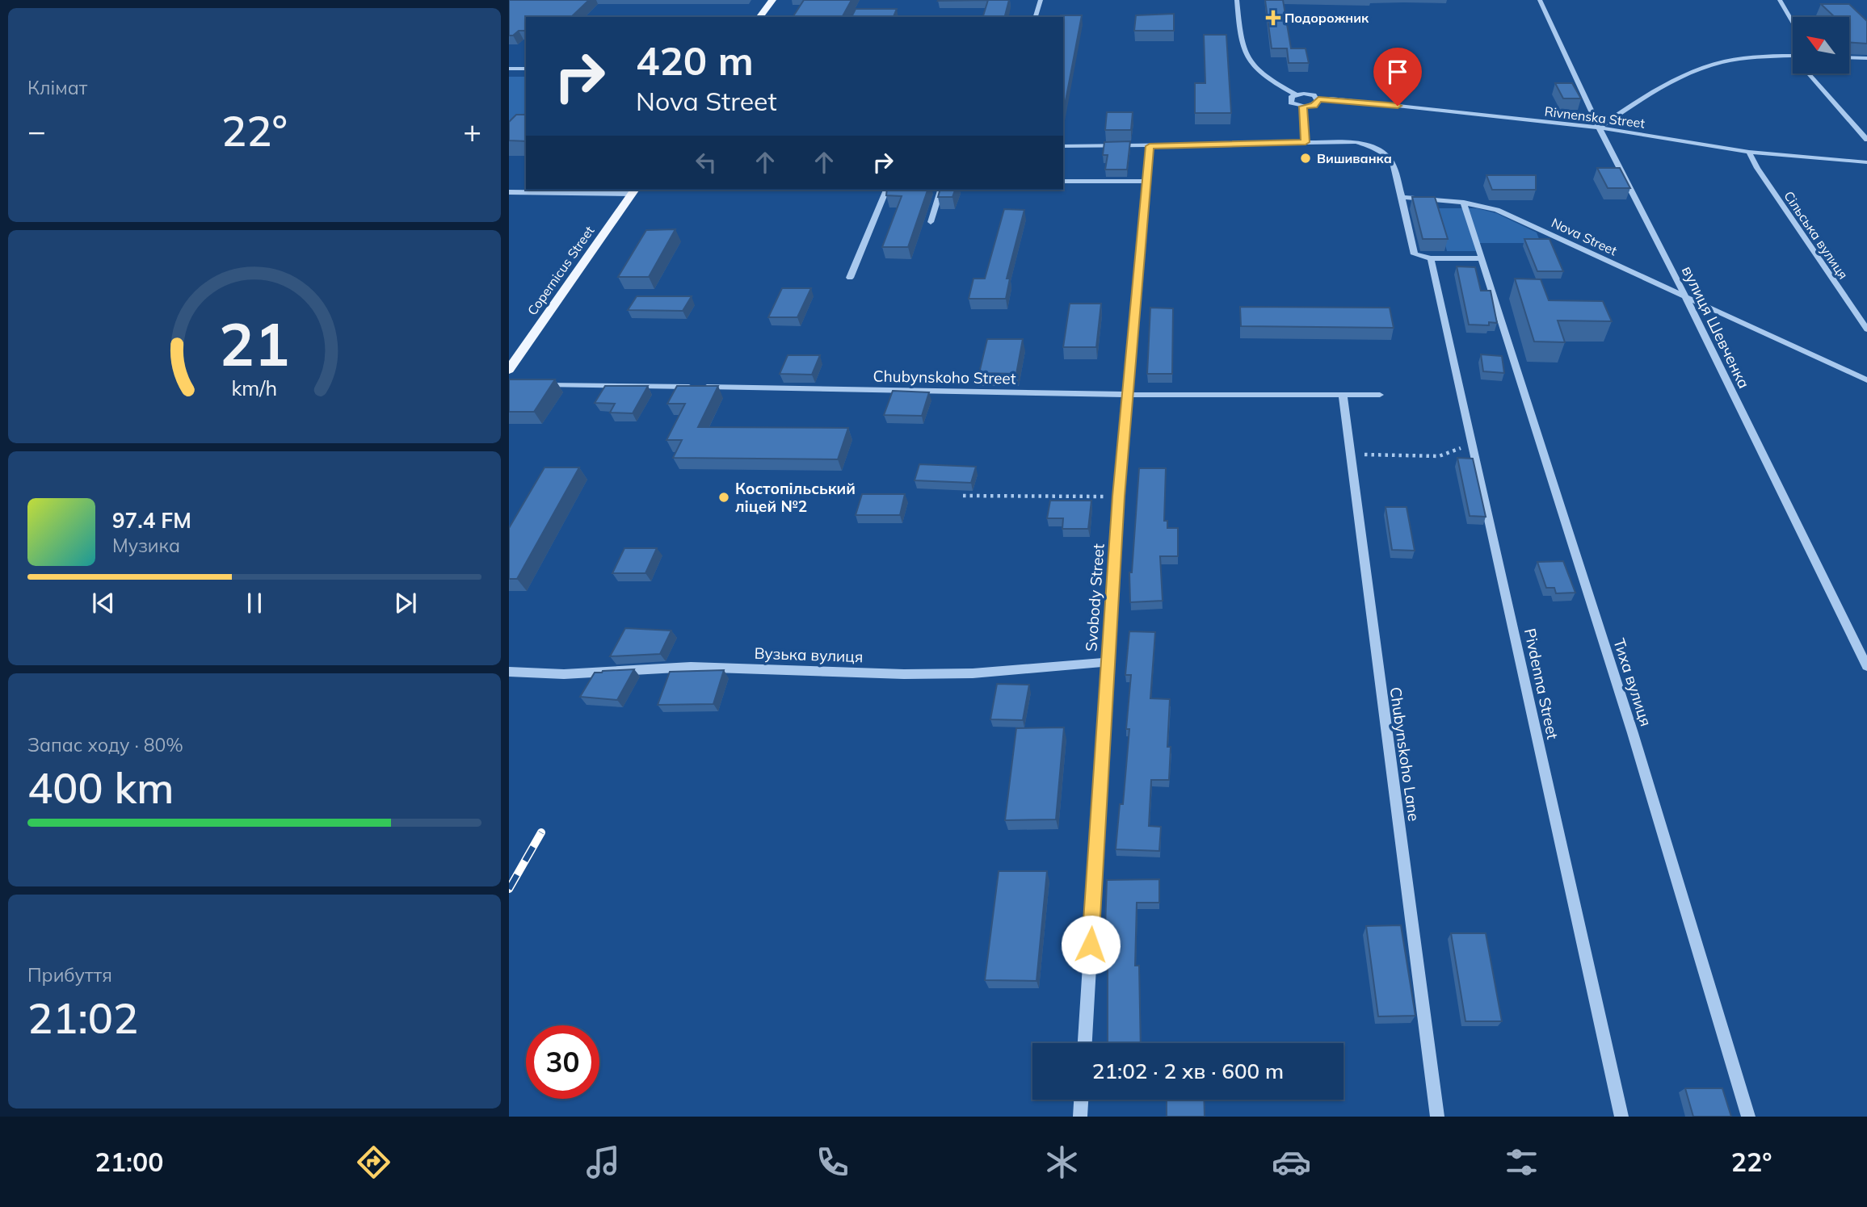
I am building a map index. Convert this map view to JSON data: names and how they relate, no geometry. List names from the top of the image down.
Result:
{
  "streets": {
    "main road": ["Copernicus Street"],
    "street": [
      "Rivnenska Street",
      "Сільська вулиця",
      "Nova Street",
      "вулиця Шевченка",
      "Chubynskoho Street",
      "Svobody Street",
      "Вузька вулиця",
      "Тиха вулиця",
      "Pivdenna Street",
      "Chubynskoho Lane"
    ]
  },
  "crossings": [
    ["Rivnenska Street", "Сільська вулиця"],
    ["Rivnenska Street", "вулиця Шевченка"],
    ["Nova Street", "вулиця Шевченка"],
    ["Nova Street", "Тиха вулиця"],
    ["Chubynskoho Street", "Svobody Street"],
    ["Chubynskoho Street", "Chubynskoho Lane"],
    ["Svobody Street", "Вузька вулиця"]
  ],
  "places": {
    "health": ["Подорожник"],
    "other": ["Вишиванка", "Костопільський ліцей №2"]
  },
  "north": "top left",
  "page": {
    "tile": [
      "Клімат",
      ["Запас ходу · 80%", "400 km"],
      ["Прибуття", "21:02"]
    ],
    "turn": ["420 m", "Nova Street"],
    "heat": ["−", "22°", "+"],
    "song": ["97.4 FM", "Музика"],
    "limit": "30",
    "trip": "21:02 · 2 хв · 600 m",
    "tabs": ["21:00", "22°"],
    "gauge": ["21", "km/h"]
  }
}
